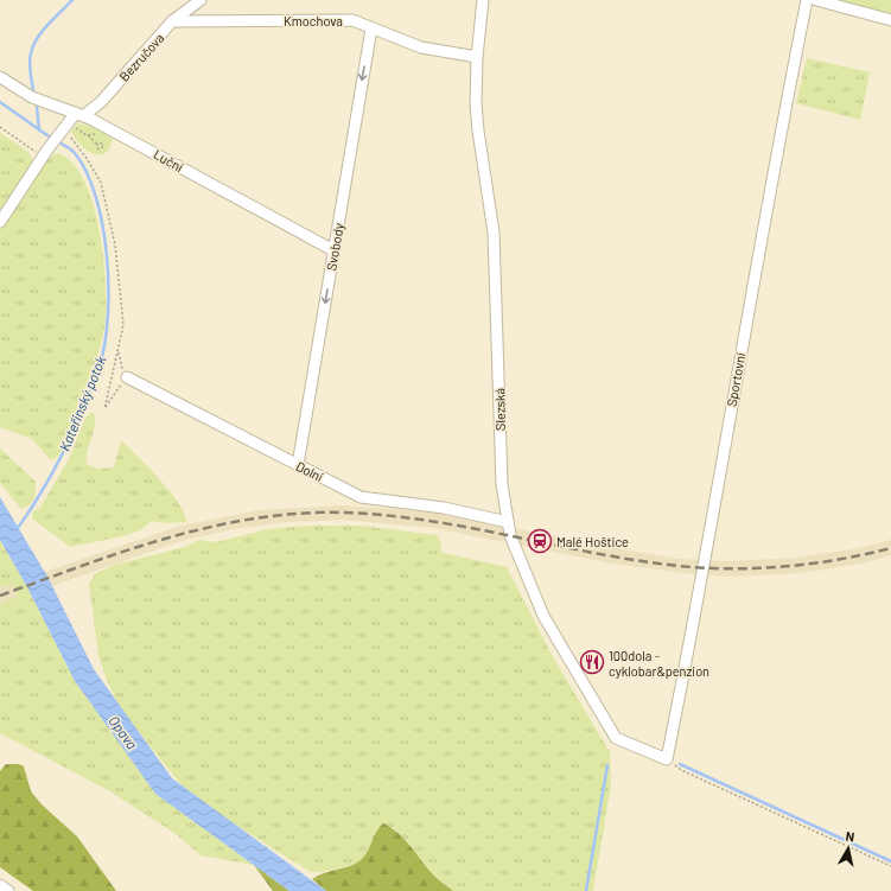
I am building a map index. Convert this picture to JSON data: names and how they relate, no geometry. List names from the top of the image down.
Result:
{
  "streets": {
    "street": [
      "Kmochova",
      "Bezručova",
      "Luční",
      "Svobody",
      "Sportovní",
      "Slezská",
      "Dolní"
    ]
  },
  "crossings": [
    ["Kmochova", "Bezručova"],
    ["Kmochova", "Svobody"],
    ["Kmochova", "Slezská"],
    ["Bezručova", "Luční"],
    ["Luční", "Svobody"],
    ["Svobody", "Dolní"],
    ["Sportovní", "Slezská"],
    ["Slezská", "Dolní"]
  ],
  "one_way": ["Svobody"],
  "water": ["Kateřinský potok", "Opava"],
  "places": {
    "station": ["Malé Hoštice"],
    "restaurant": ["100dola - cyklobar&penzion"]
  },
  "north": "top"
}
